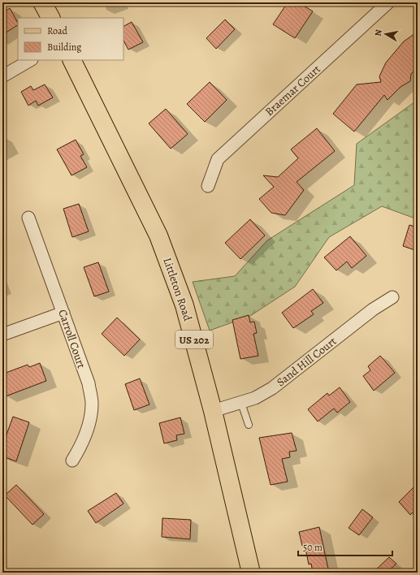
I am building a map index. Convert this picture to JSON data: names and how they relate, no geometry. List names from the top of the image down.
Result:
{
  "streets": {
    "main road": ["Littleton Road", "US 202"],
    "street": ["Braemar Court", "Carroll Court", "Sand Hill Court"]
  },
  "crossings": [
    ["Littleton Road", "Sand Hill Court"]
  ],
  "legend": ["Road", "Building"],
  "scale_bar": "50 m",
  "north": "left"
}
